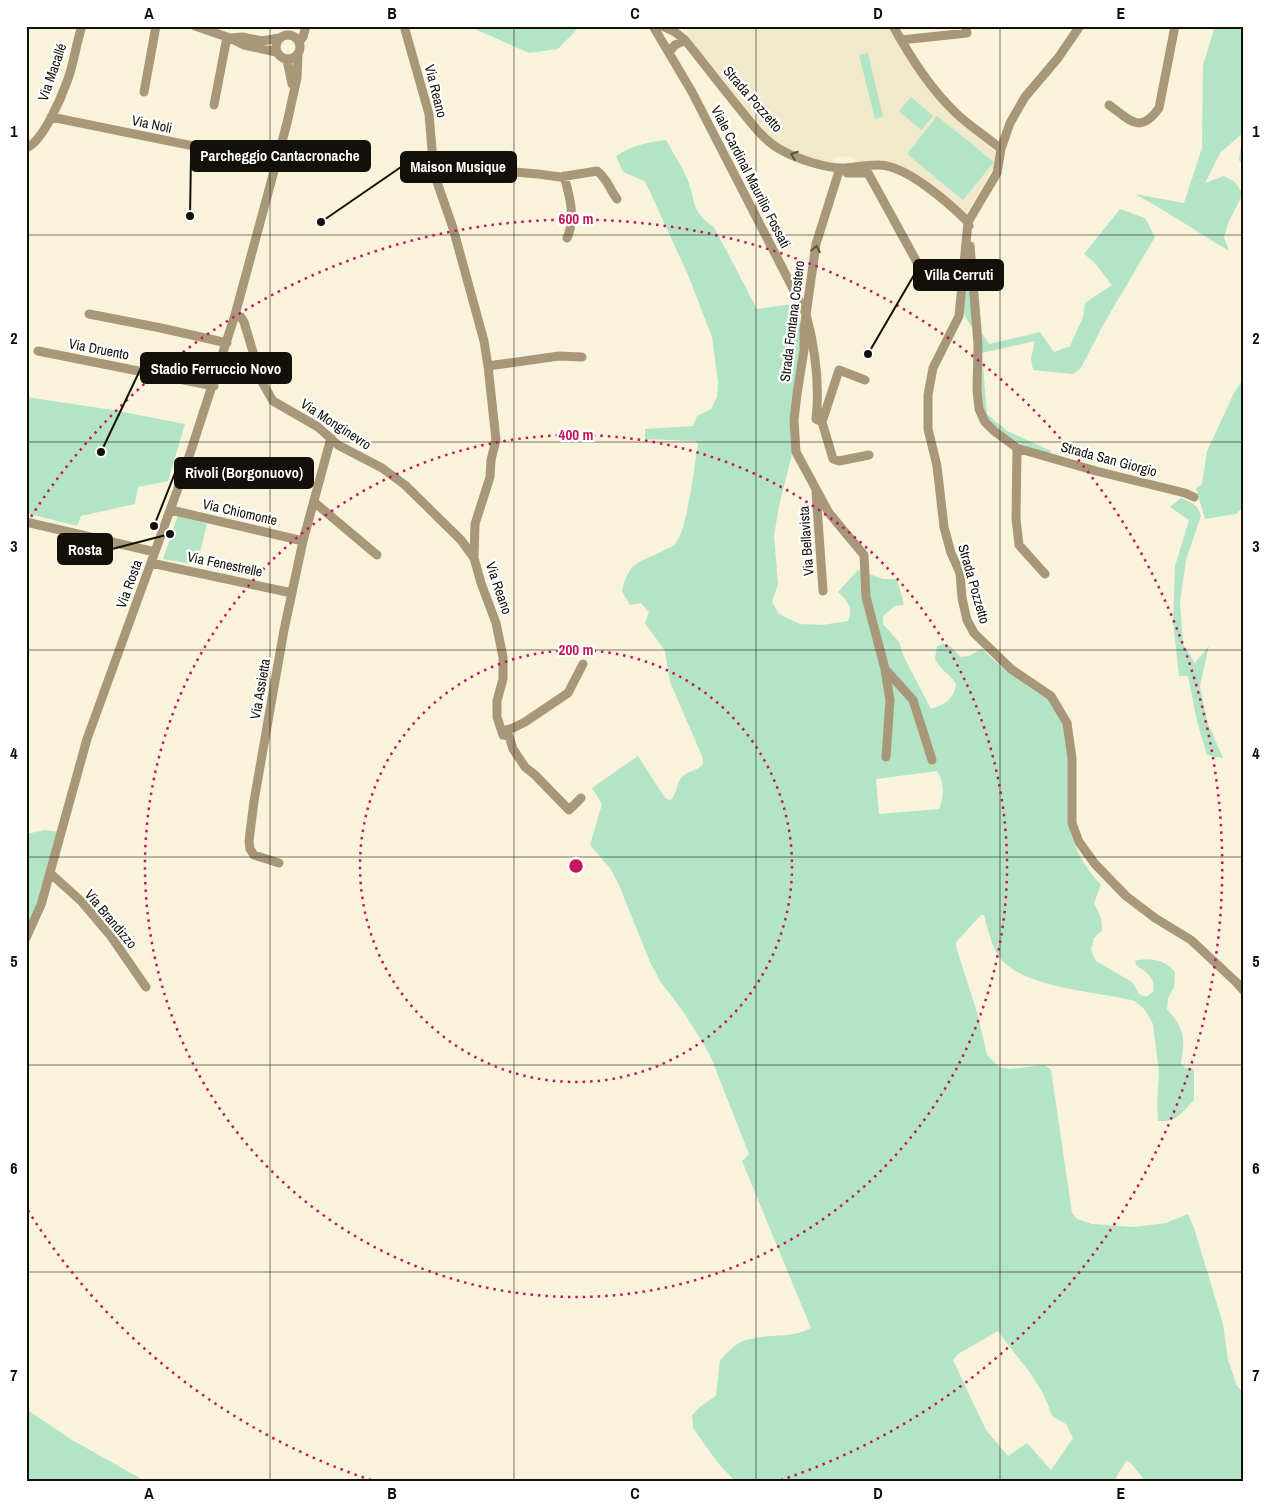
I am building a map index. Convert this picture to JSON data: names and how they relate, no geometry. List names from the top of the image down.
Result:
{
  "streets": {
    "street": [
      "Via Macallé",
      "Via Reano",
      "Strada Pozzetto",
      "Via Noli",
      "Viale Cardinal Maurilio Fossati",
      "Strada Fontana Costero",
      "Via Druento",
      "Via Monginevro",
      "Strada San Giorgio",
      "Via Chiomonte",
      "Via Bellavista",
      "Via Fenestrelle",
      "Via Rosta",
      "Via Assietta",
      "Via Brandizzo"
    ]
  },
  "crossings": [
    ["Via Macallé", "Via Noli"],
    ["Via Reano", "Via Monginevro"],
    ["Strada Pozzetto", "Strada Fontana Costero"],
    ["Strada Pozzetto", "Strada San Giorgio"],
    ["Via Noli", "Via Rosta"],
    ["Viale Cardinal Maurilio Fossati", "Strada Fontana Costero"],
    ["Strada Fontana Costero", "Via Bellavista"],
    ["Via Druento", "Via Rosta"],
    ["Via Monginevro", "Via Rosta"],
    ["Via Monginevro", "Via Assietta"],
    ["Via Chiomonte", "Via Rosta"],
    ["Via Chiomonte", "Via Assietta"],
    ["Via Fenestrelle", "Via Rosta"],
    ["Via Fenestrelle", "Via Assietta"],
    ["Via Rosta", "Via Brandizzo"]
  ],
  "one_way": ["Strada Fontana Costero"],
  "places": [
    "Parcheggio Cantacronache",
    "Maison Musique",
    "Villa Cerruti",
    "Stadio Ferruccio Novo",
    "Rivoli (Borgonuovo)",
    "Rosta"
  ],
  "grid": {
    "columns": [
      "A",
      "B",
      "C",
      "D",
      "E"
    ],
    "rows": [
      "1",
      "2",
      "3",
      "4",
      "5",
      "6",
      "7"
    ]
  },
  "rings": ["600 m", "400 m", "200 m"]
}
